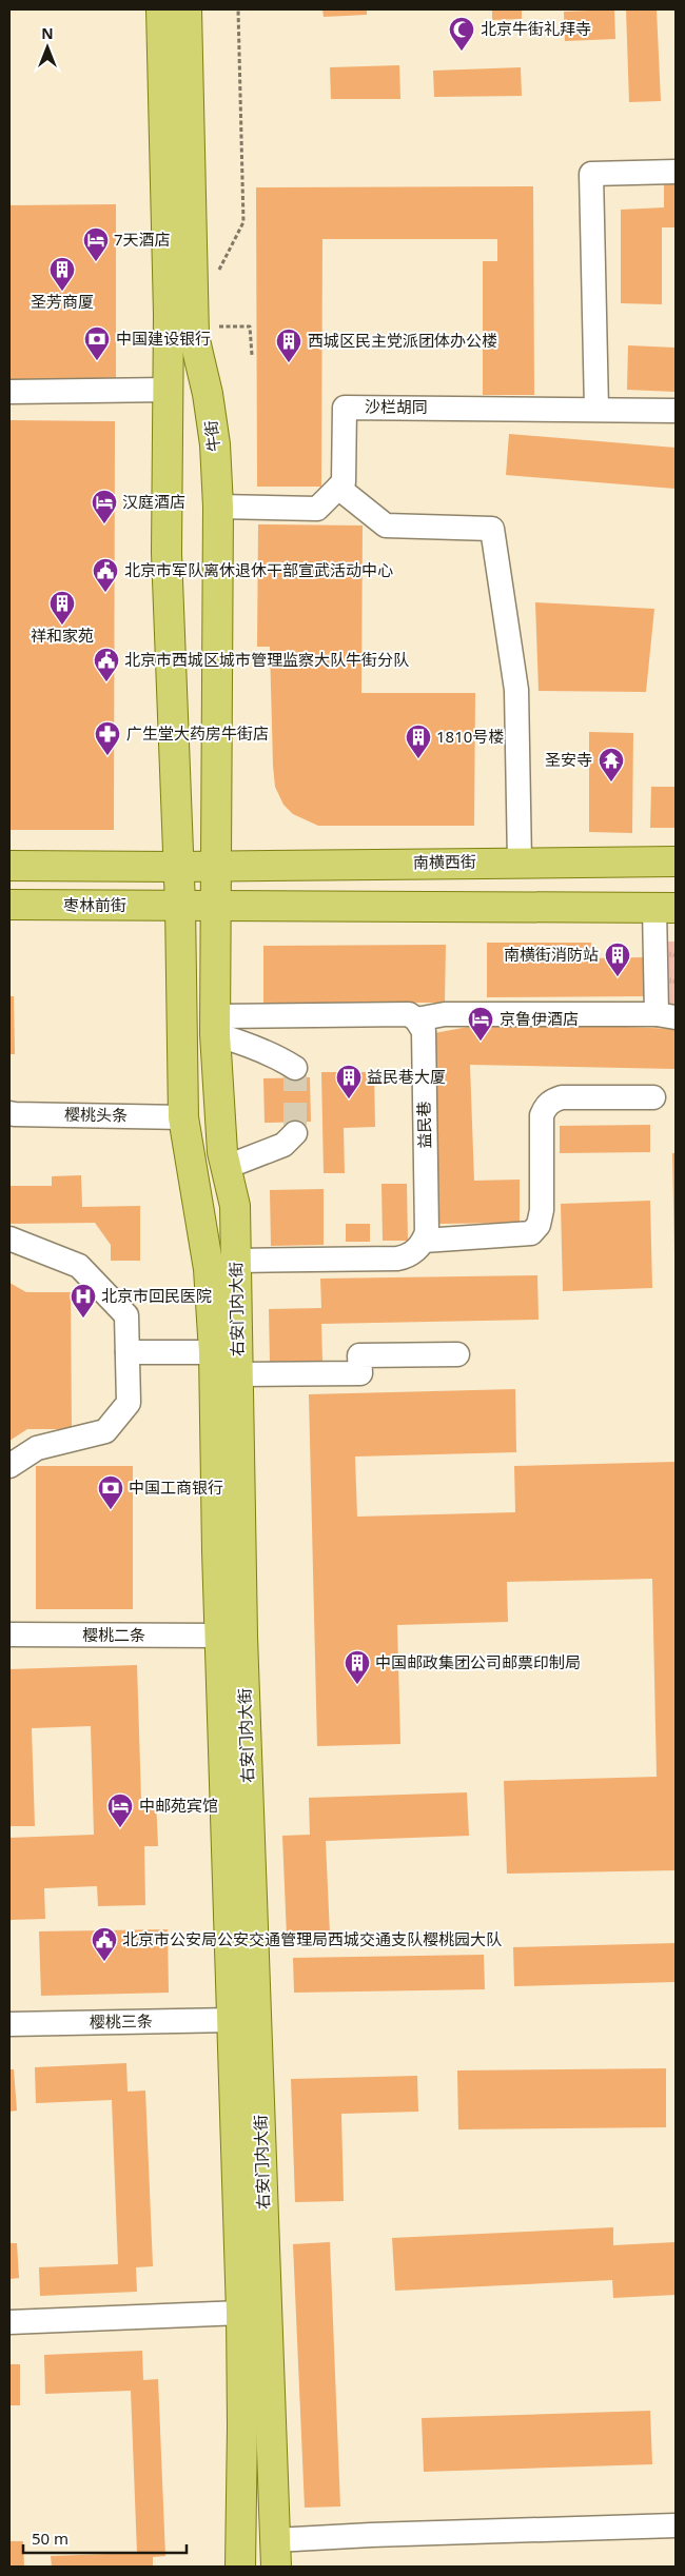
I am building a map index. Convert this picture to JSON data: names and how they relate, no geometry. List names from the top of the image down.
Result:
{
  "streets": {
    "main road": [
      "牛街",
      "南横西街",
      "枣林前街",
      "右安门内大街"
    ],
    "street": [
      "沙栏胡同",
      "樱桃头条",
      "益民巷",
      "樱桃二条",
      "樱桃三条"
    ]
  },
  "crossings": [
    ["牛街", "南横西街"],
    ["牛街", "枣林前街"],
    ["牛街", "右安门内大街"],
    ["南横西街", "右安门内大街"],
    ["枣林前街", "右安门内大街"],
    ["樱桃头条", "右安门内大街"],
    ["右安门内大街", "樱桃二条"],
    ["右安门内大街", "樱桃三条"]
  ],
  "places": {
    "mosque": ["北京牛街礼拜寺"],
    "hotel": [
      "7天酒店",
      "汉庭酒店",
      "京鲁伊酒店",
      "中邮苑宾馆"
    ],
    "building": [
      "圣芳商厦",
      "西城区民主党派团体办公楼",
      "祥和家苑",
      "1810号楼",
      "南横街消防站",
      "益民巷大厦",
      "中国邮政集团公司邮票印制局"
    ],
    "bank": ["中国建设银行", "中国工商银行"],
    "public building": ["北京市军队离休退休干部宣武活动中心", "北京市西城区城市管理监察大队牛街分队", "北京市公安局公安交通管理局西城交通支队樱桃园大队"],
    "pharmacy": ["广生堂大药房牛街店"],
    "temple": ["圣安寺"],
    "hospital": ["北京市回民医院"]
  },
  "scale_bar": "50 m",
  "north": "top"
}
